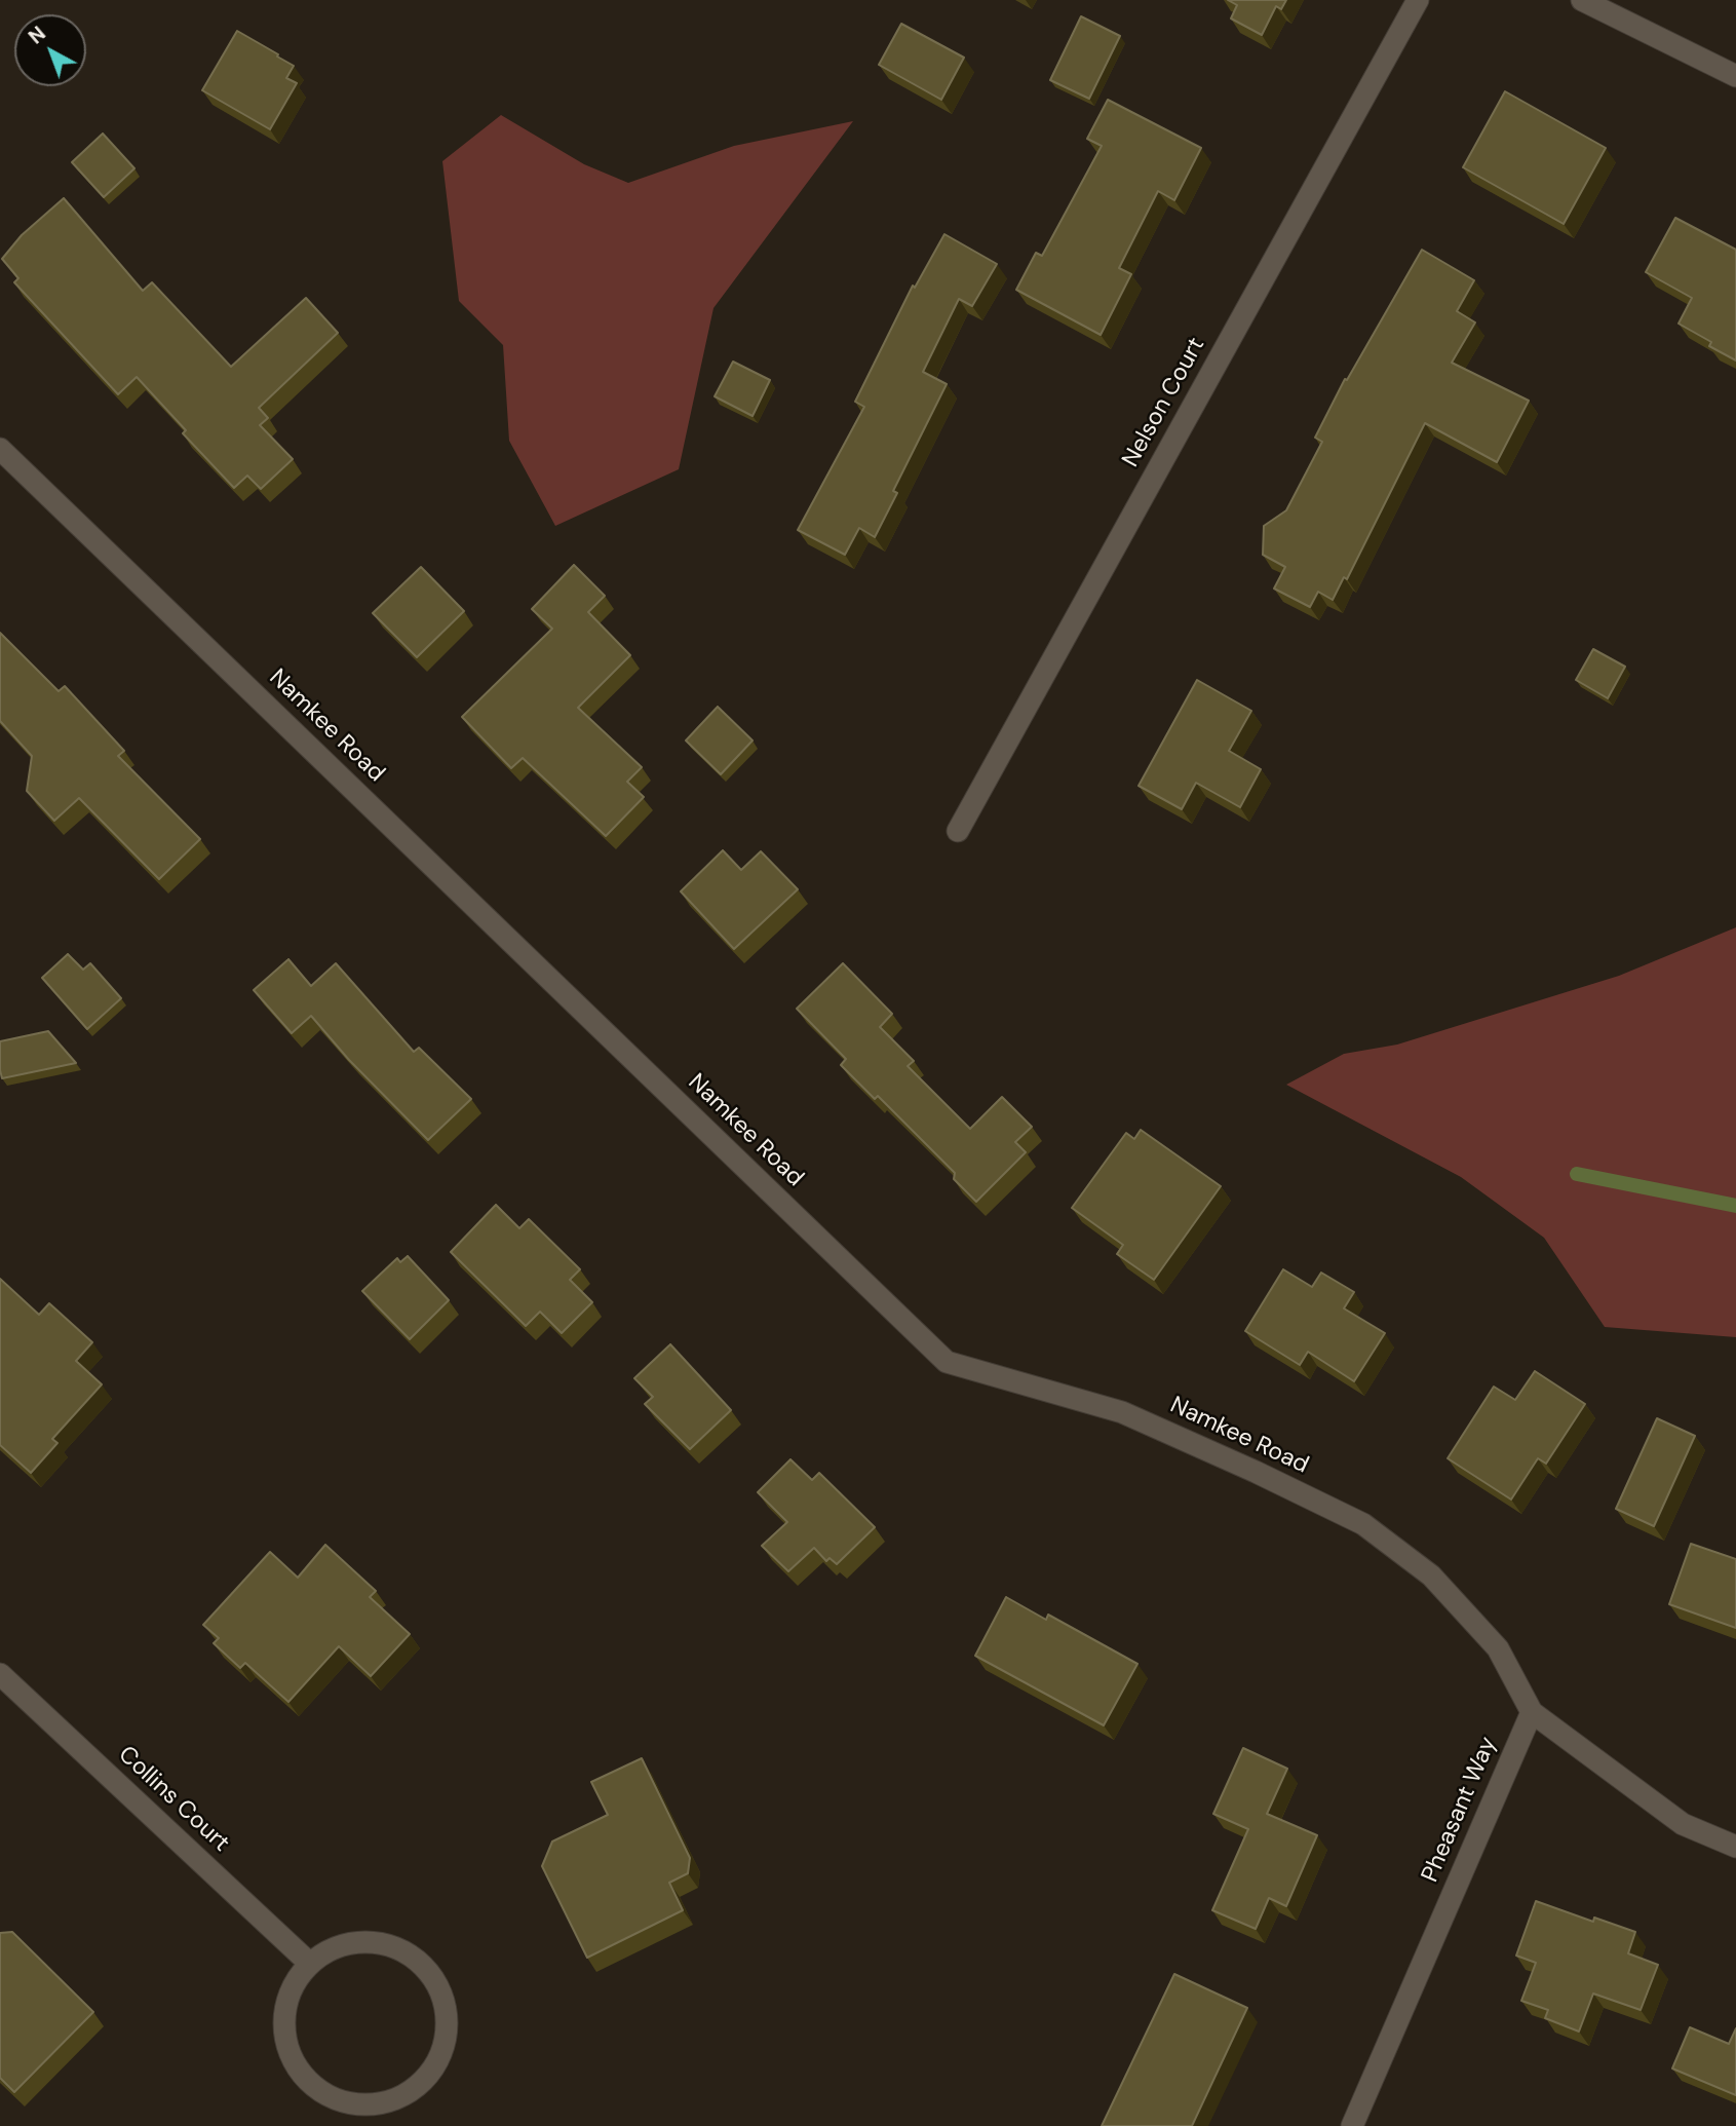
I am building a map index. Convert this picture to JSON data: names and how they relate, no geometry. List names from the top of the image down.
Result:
{
  "streets": {
    "street": [
      "Nelson Court",
      "Namkee Road",
      "Collins Court",
      "Pheasant Way"
    ]
  },
  "crossings": [
    ["Namkee Road", "Pheasant Way"]
  ],
  "north": "top left"
}
